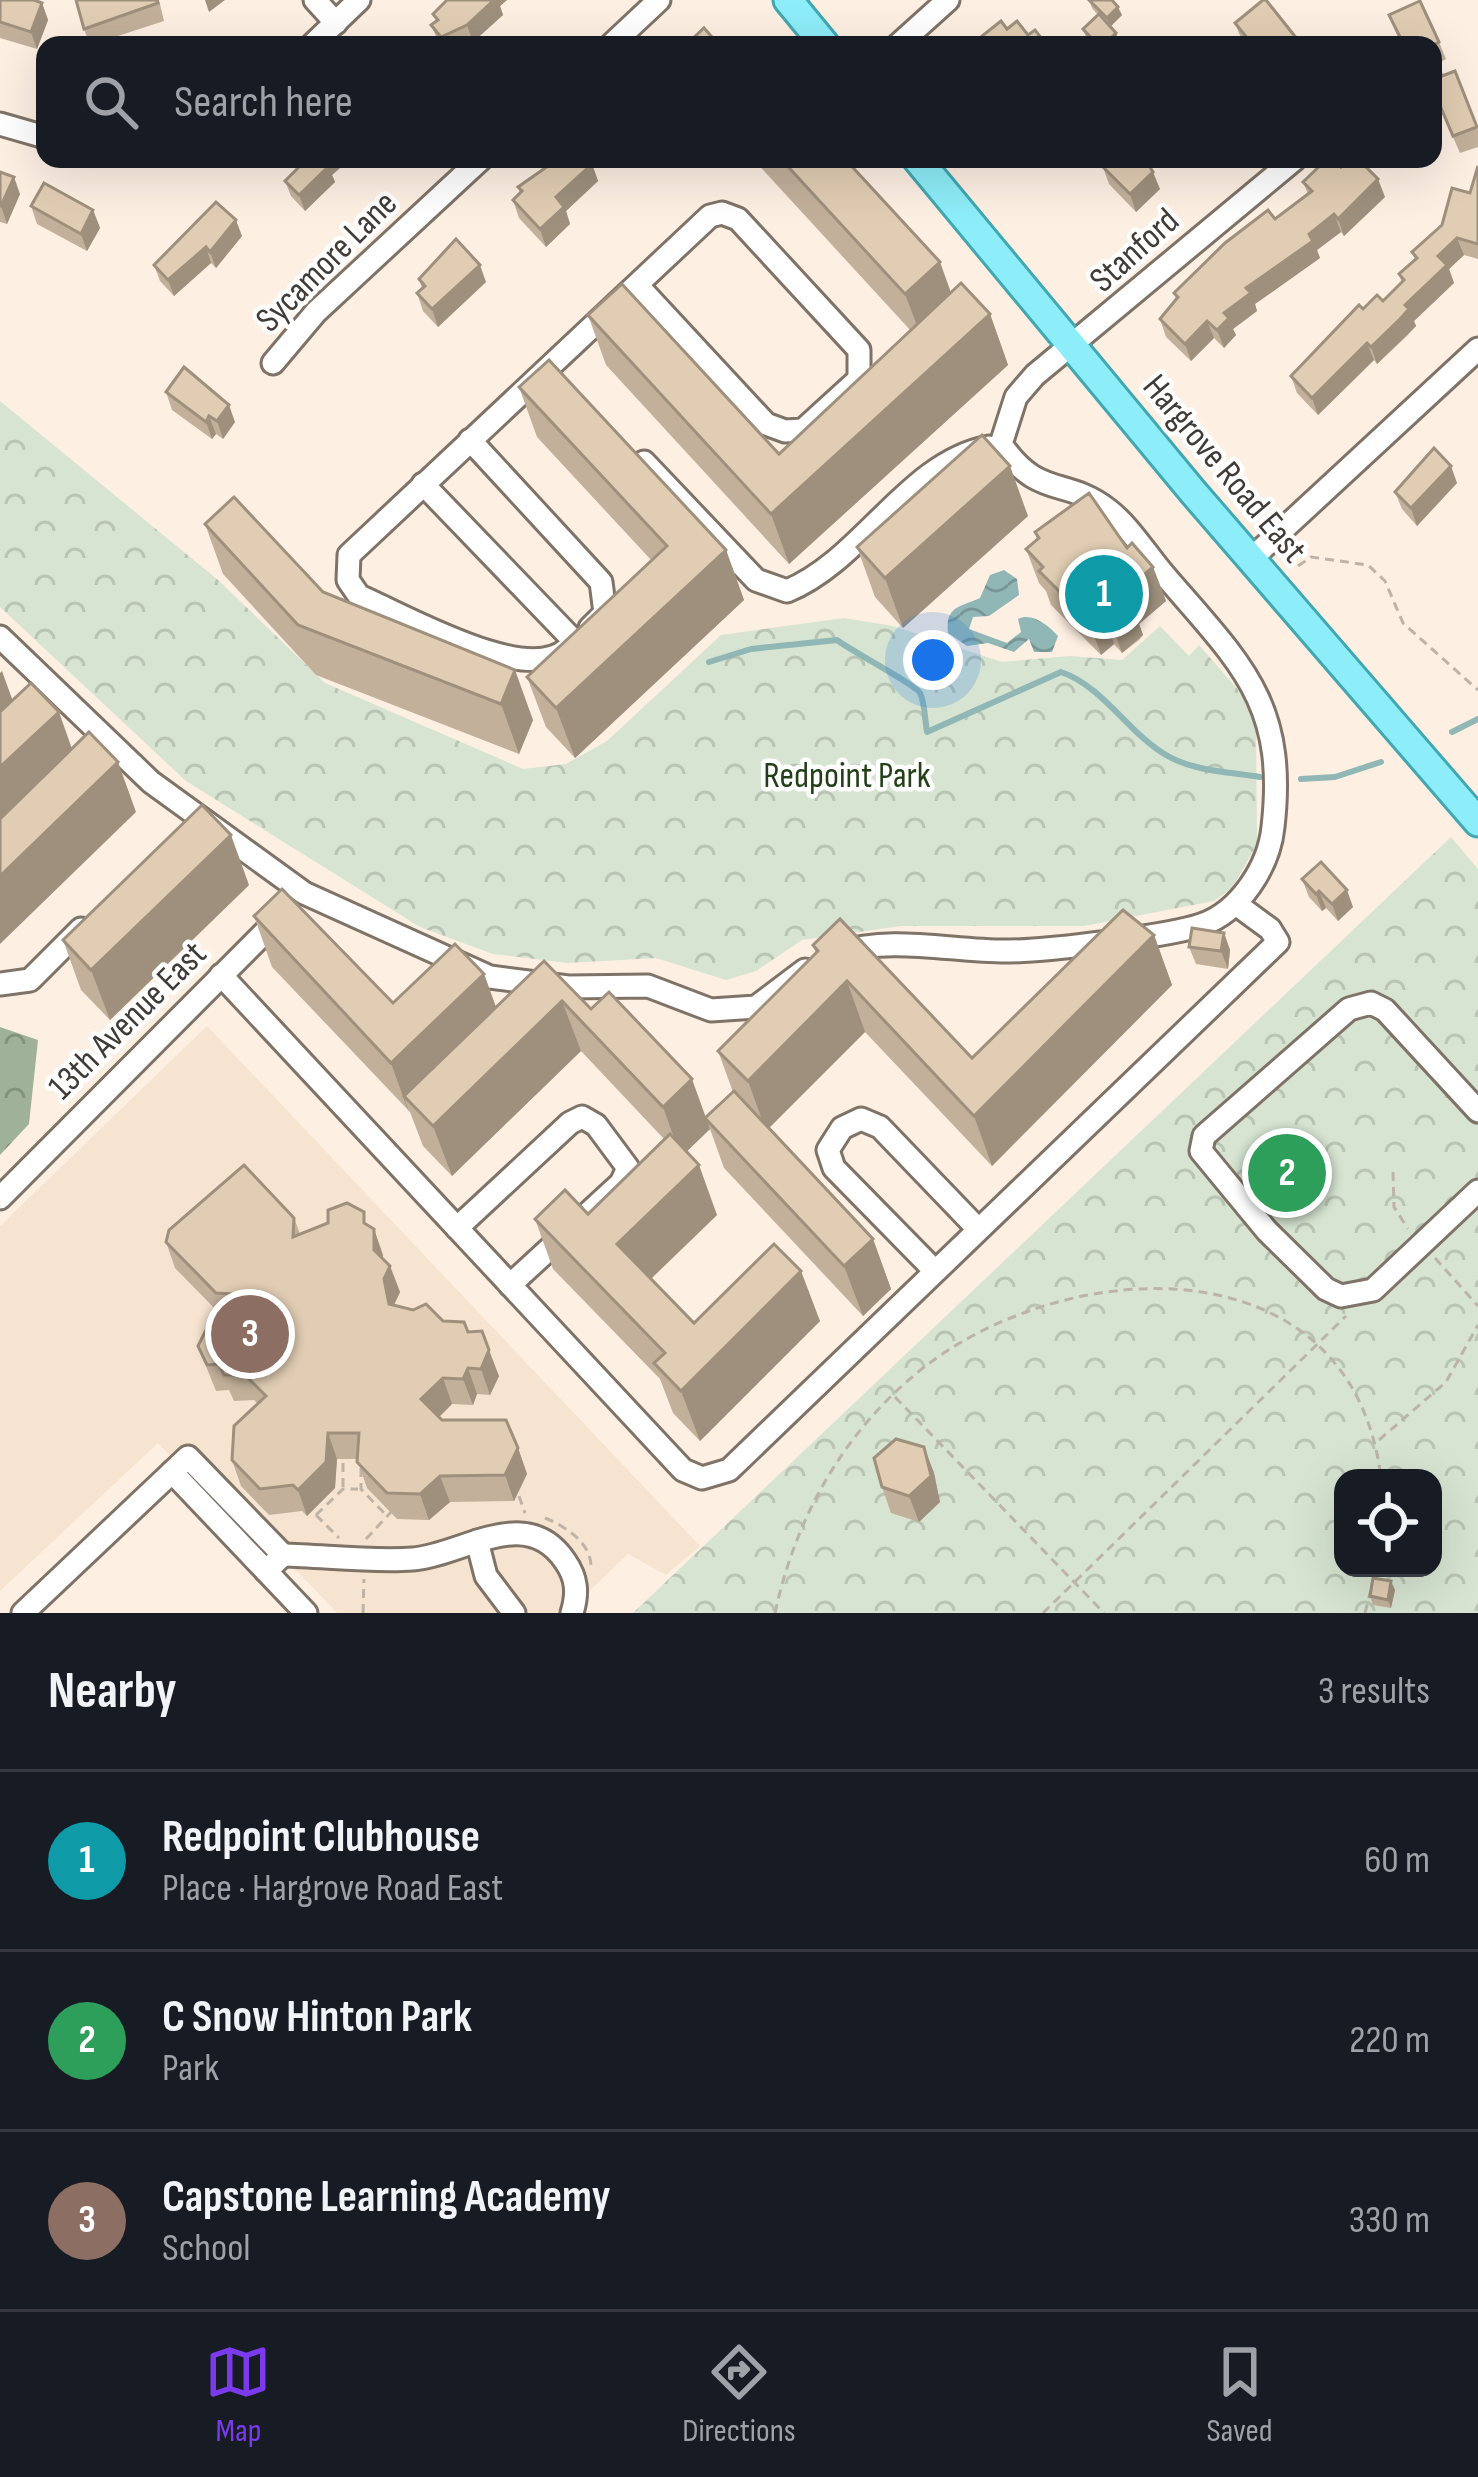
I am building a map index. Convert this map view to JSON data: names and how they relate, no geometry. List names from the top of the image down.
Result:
{
  "streets": {
    "main road": ["Hargrove Road East"],
    "street": ["Stanford", "Sycamore Lane", "13th Avenue East"]
  },
  "crossings": [
    ["Stanford", "Hargrove Road East"]
  ],
  "parks": ["Redpoint Park"],
  "page": {
    "search": "Search here",
    "pins": ["1", "2", "3"],
    "heading": ["Nearby", "3 results"],
    "list": [
      {
        "mark": "1",
        "name": "Redpoint Clubhouse",
        "note": "Place · Hargrove Road East",
        "value": "60 m"
      },
      {
        "mark": "2",
        "name": "C Snow Hinton Park",
        "note": "Park",
        "value": "220 m"
      },
      {
        "mark": "3",
        "name": "Capstone Learning Academy",
        "note": "School",
        "value": "330 m"
      }
    ],
    "nav": ["Map", "Directions", "Saved"]
  }
}
